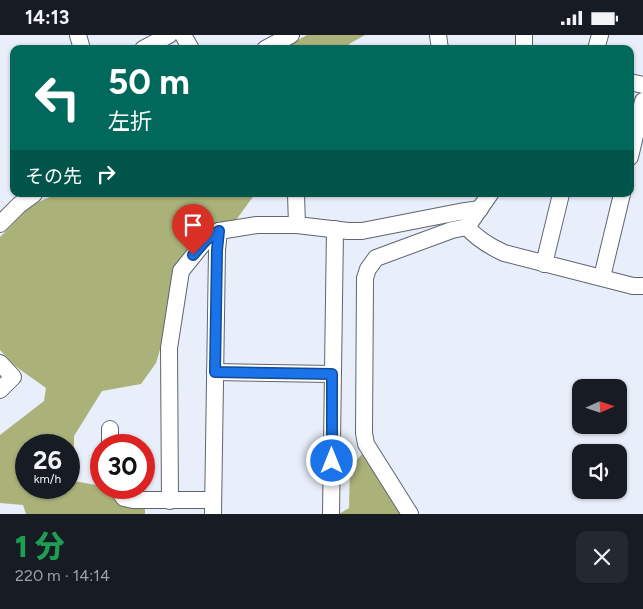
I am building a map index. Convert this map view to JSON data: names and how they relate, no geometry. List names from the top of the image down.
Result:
{
  "north": "right",
  "page": {
    "status": "14:13",
    "turn": ["50 m", "左折"],
    "then": "その先",
    "speed": "26 km/h",
    "limit": "30",
    "heading": ["1 分", "220 m · 14:14"]
  }
}
